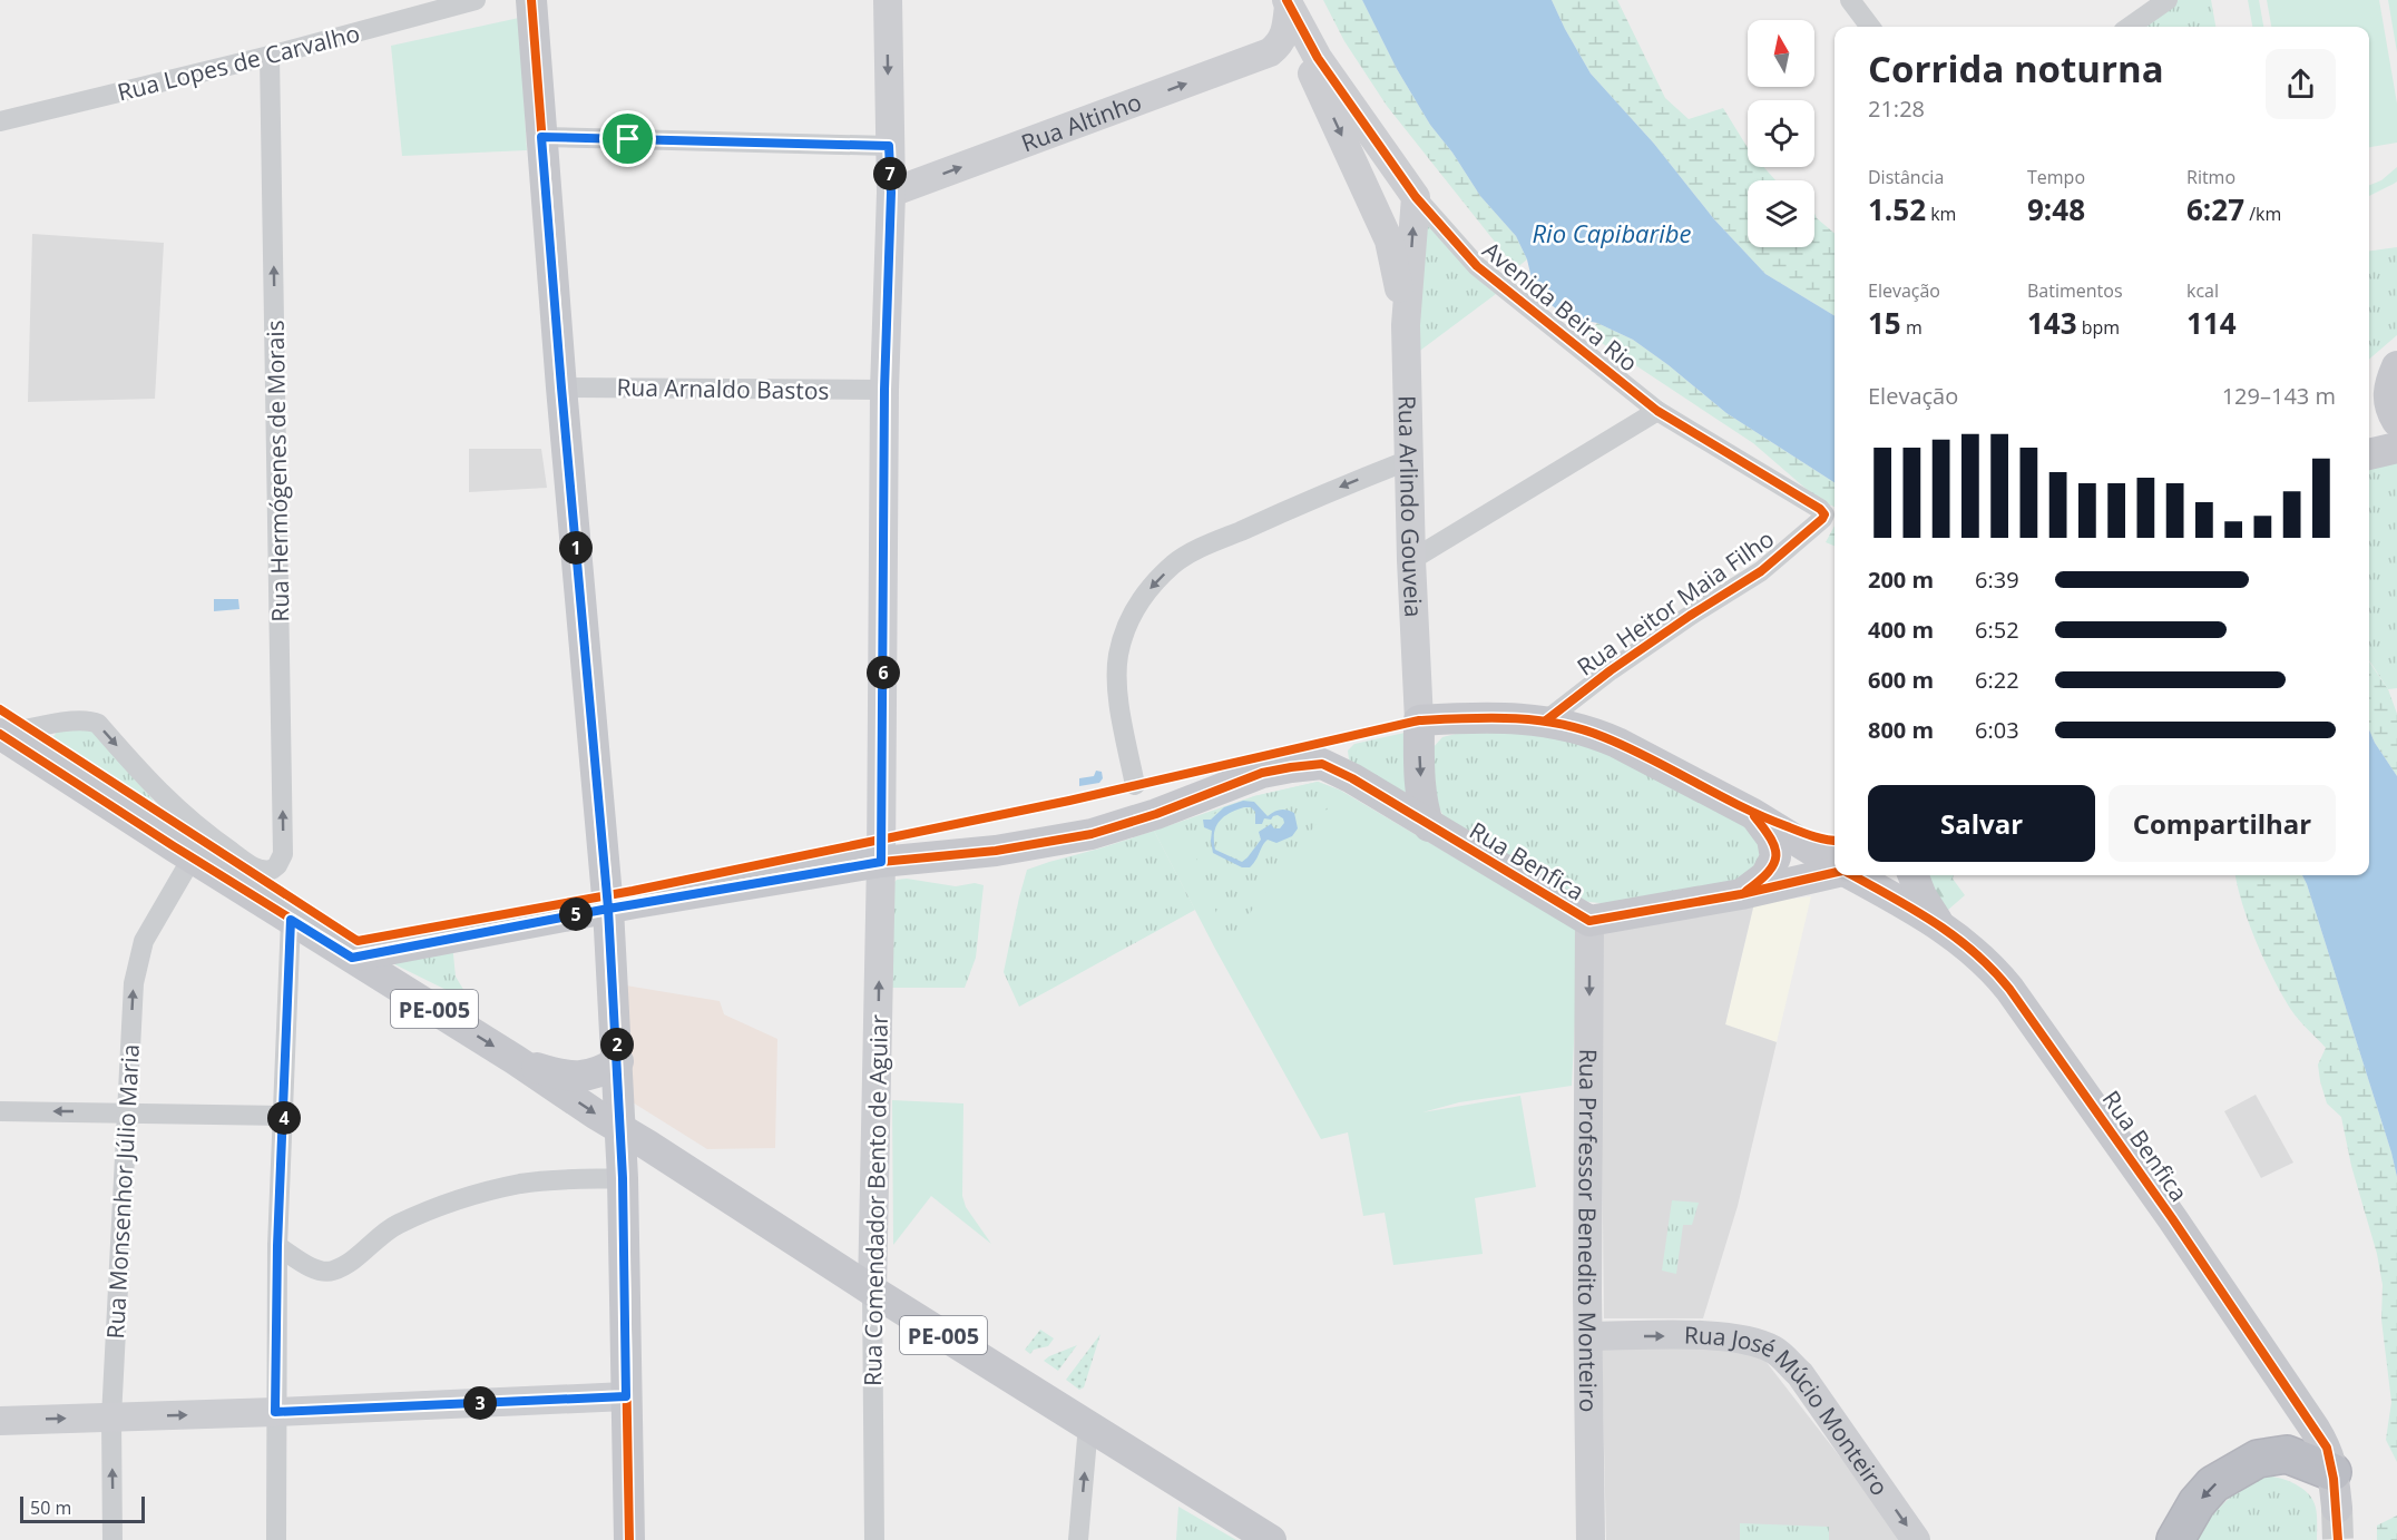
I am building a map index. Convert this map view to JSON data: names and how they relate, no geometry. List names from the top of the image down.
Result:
{
  "streets": {
    "main road": ["Rua Benfica", "PE-005"],
    "street": [
      "Rua Lopes de Carvalho",
      "Rua Altinho",
      "Avenida Beira Rio",
      "Rua Arnaldo Bastos",
      "Rua Hermógenes de Morais",
      "Rua Arlindo Gouveia",
      "Rua Heitor Maia Filho",
      "Rua Monsenhor Júlio Maria",
      "Rua Comendador Bento de Aguiar",
      "Rua Professor Benedito Monteiro",
      "Rua José Múcio Monteiro"
    ]
  },
  "crossings": [
    ["Rua Lopes de Carvalho", "Rua Hermógenes de Morais"],
    ["Rua Altinho", "Rua Arlindo Gouveia"],
    ["Rua Altinho", "Rua Comendador Bento de Aguiar"],
    ["Avenida Beira Rio", "Rua Arlindo Gouveia"],
    ["Avenida Beira Rio", "Rua Heitor Maia Filho"],
    ["Rua Arnaldo Bastos", "Rua Comendador Bento de Aguiar"],
    ["Rua Hermógenes de Morais", "PE-005"],
    ["Rua Arlindo Gouveia", "Rua Benfica"],
    ["Rua Heitor Maia Filho", "Rua Benfica"],
    ["Rua Benfica", "PE-005"],
    ["Rua Benfica", "Rua Comendador Bento de Aguiar"],
    ["Rua Benfica", "Rua Professor Benedito Monteiro"],
    ["PE-005", "Rua Monsenhor Júlio Maria"],
    ["PE-005", "Rua Comendador Bento de Aguiar"],
    ["Rua Professor Benedito Monteiro", "Rua José Múcio Monteiro"]
  ],
  "one_way": ["Rua Altinho", "Rua Professor Benedito Monteiro", "Rua José Múcio Monteiro"],
  "water": ["Rio Capibaribe"],
  "scale_bar": "50 m",
  "north": "top",
  "page": {
    "heading": ["Corrida noturna", "21:28"],
    "stats": [
      ["Distância", "1.52 km"],
      ["Tempo", "9:48"],
      ["Ritmo", "6:27 /km"],
      ["Elevação", "15 m"],
      ["Batimentos", "143 bpm"],
      ["kcal", "114"]
    ],
    "pins": [
      "7",
      "1",
      "6",
      "5",
      "2",
      "4",
      "3"
    ],
    "chart": ["Elevação", "129–143 m"],
    "list": [
      {
        "name": "200 m",
        "note": "6:39"
      },
      {
        "name": "400 m",
        "note": "6:52"
      },
      {
        "name": "600 m",
        "note": "6:22"
      },
      {
        "name": "800 m",
        "note": "6:03"
      }
    ],
    "buttons": ["Salvar", "Compartilhar"],
    "scale": "50 m"
  }
}
